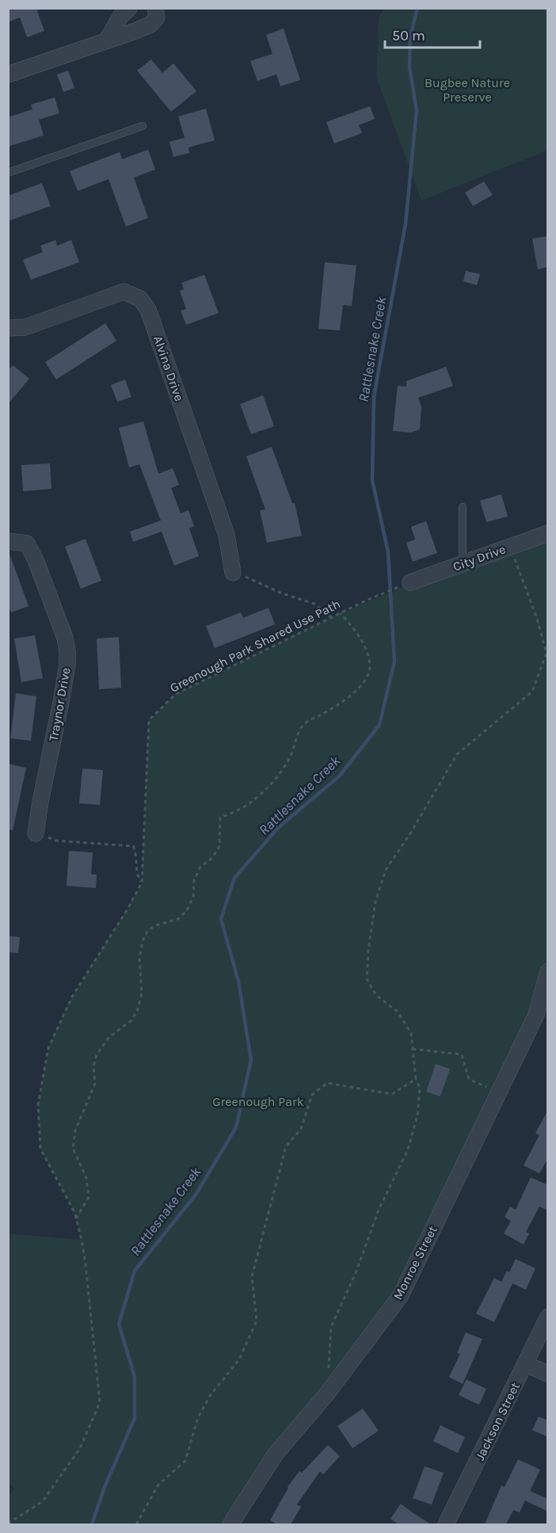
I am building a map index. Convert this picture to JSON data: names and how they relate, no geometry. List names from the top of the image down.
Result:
{
  "streets": {
    "street": [
      "Alvina Drive",
      "City Drive",
      "Traynor Drive",
      "Monroe Street",
      "Jackson Street"
    ],
    "path": ["Greenough Park Shared Use Path"]
  },
  "crossings": [
    ["City Drive", "Greenough Park Shared Use Path"]
  ],
  "water": ["Rattlesnake Creek"],
  "parks": ["Bugbee Nature Preserve", "Greenough Park"],
  "scale_bar": "50 m"
}
